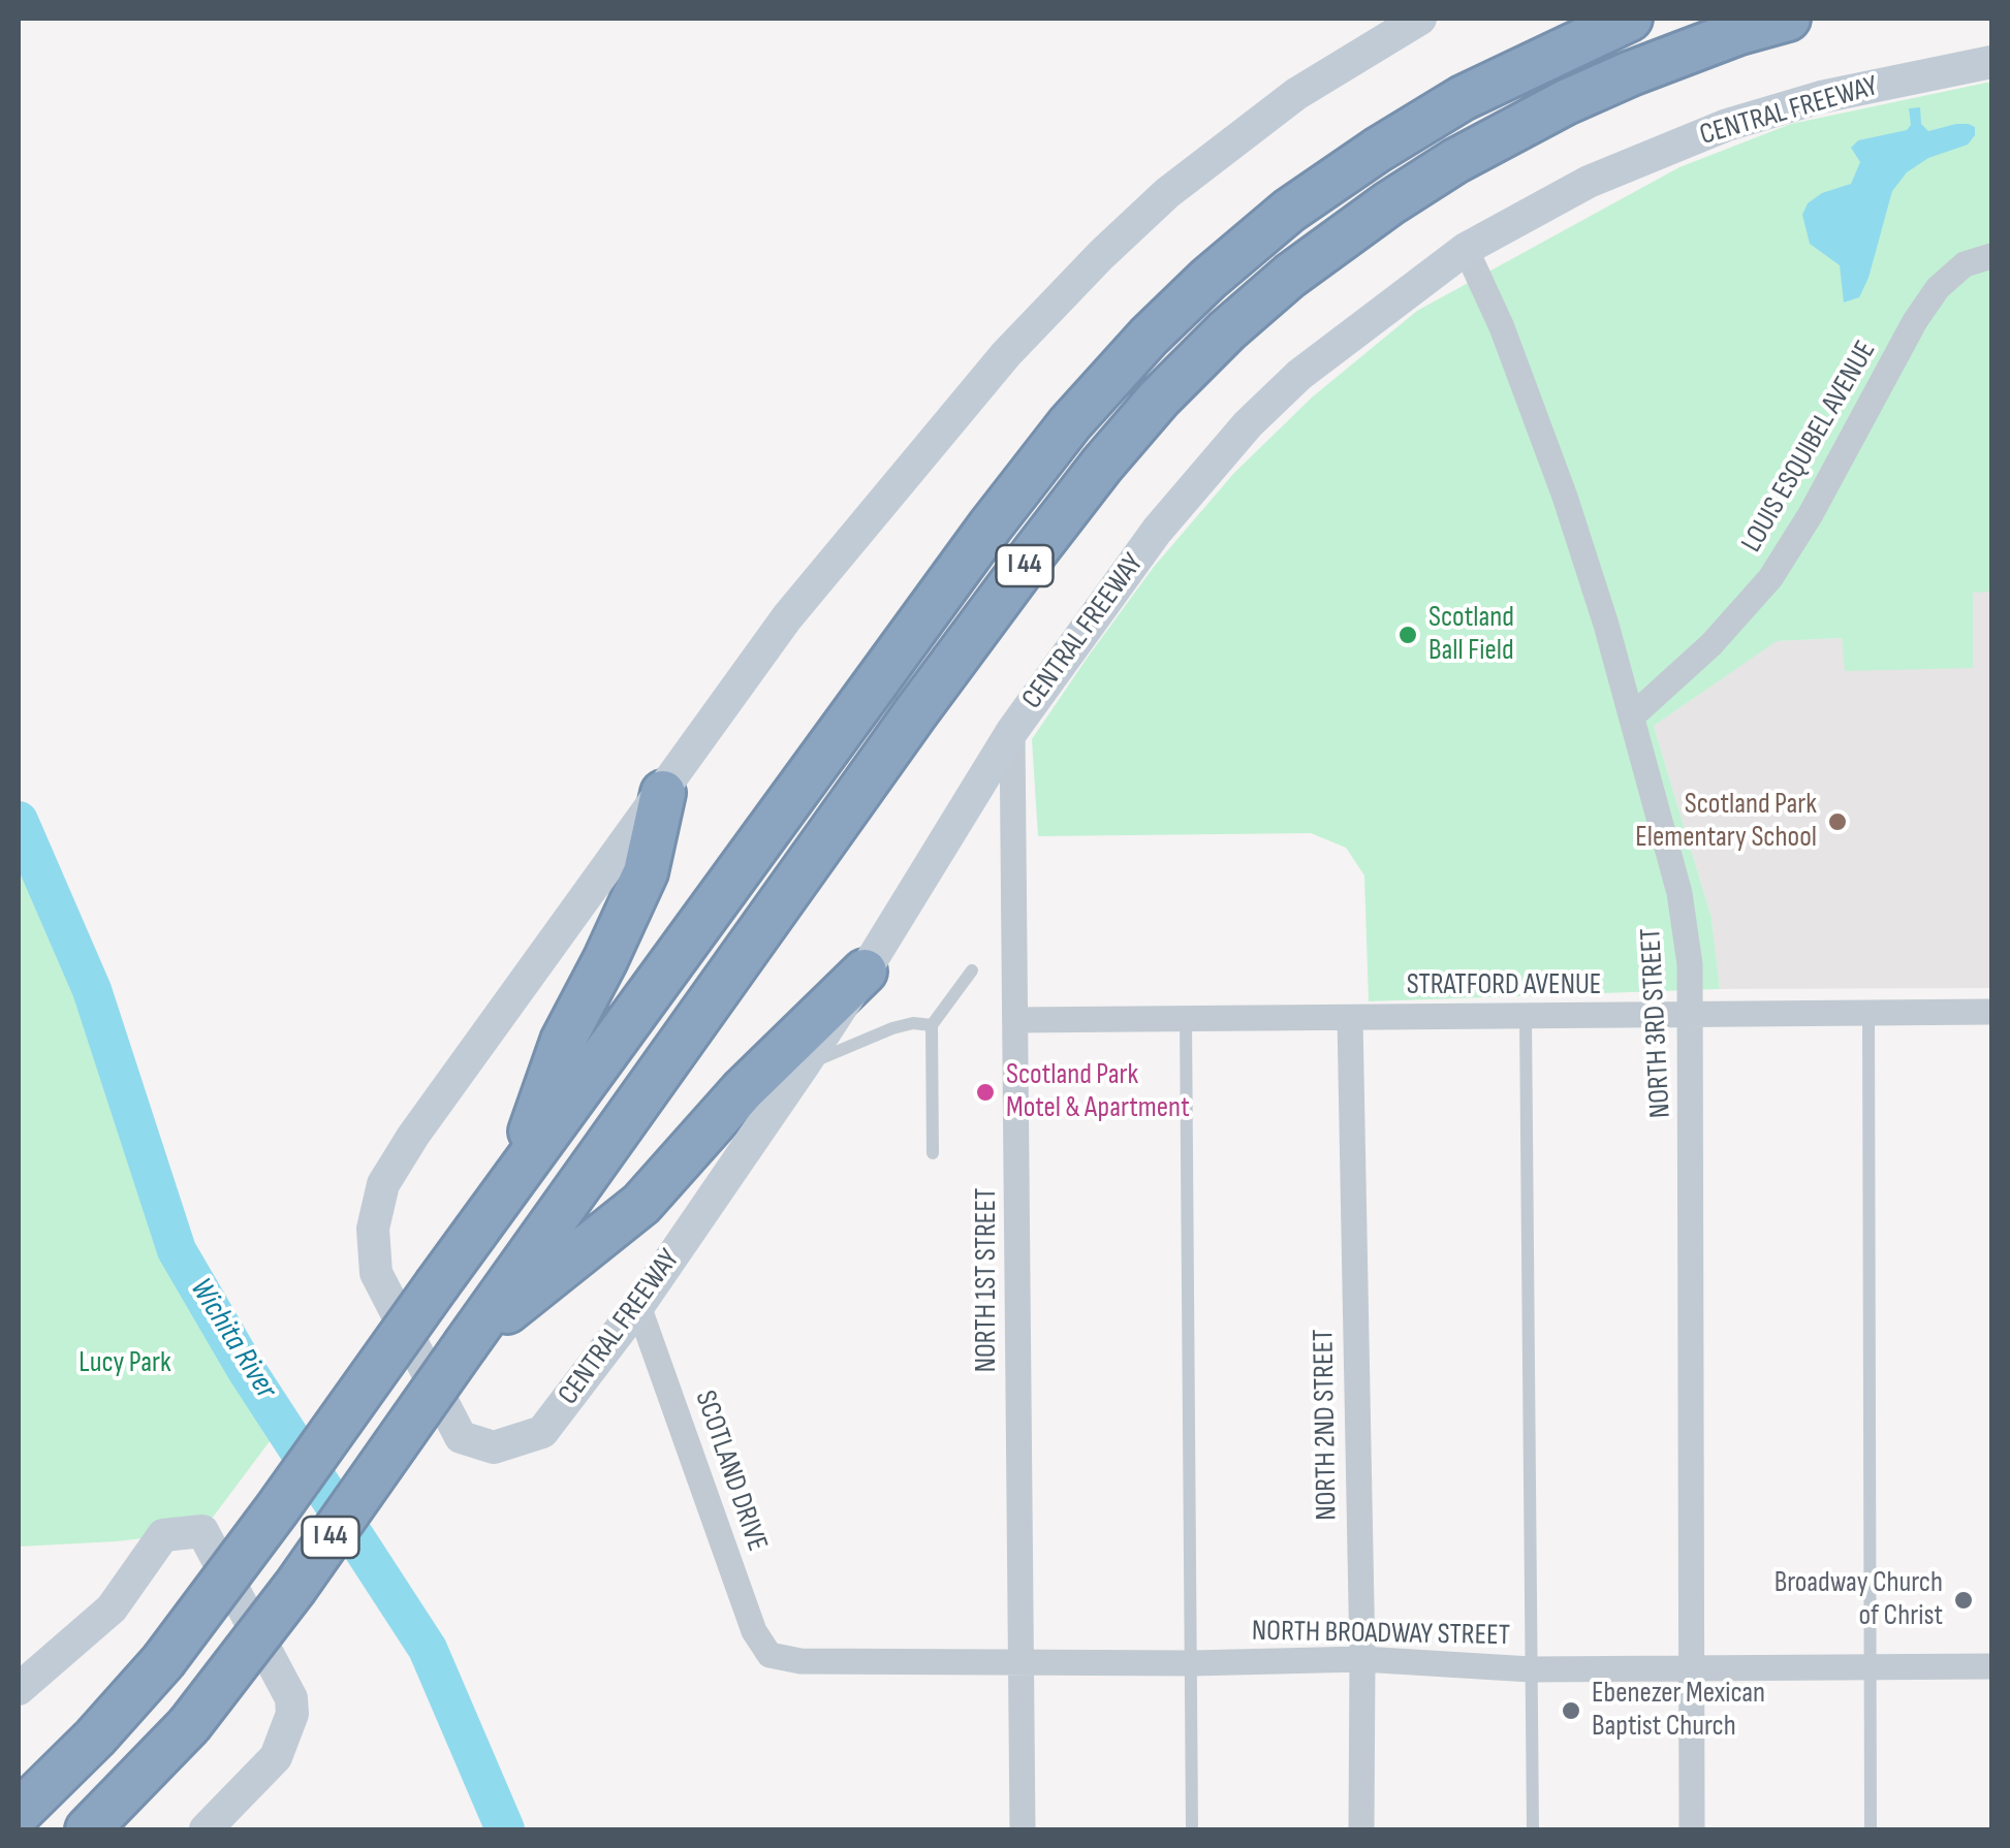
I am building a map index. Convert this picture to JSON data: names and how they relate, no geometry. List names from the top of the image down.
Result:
{
  "streets": {
    "highway": ["I 44"],
    "main road": ["CENTRAL FREEWAY"],
    "street": [
      "LOUIS ESQUIBEL AVENUE",
      "STRATFORD AVENUE",
      "NORTH 3RD STREET",
      "NORTH 1ST STREET",
      "NORTH 2ND STREET",
      "SCOTLAND DRIVE",
      "NORTH BROADWAY STREET"
    ]
  },
  "crossings": [
    ["CENTRAL FREEWAY", "NORTH 3RD STREET"],
    ["CENTRAL FREEWAY", "NORTH 1ST STREET"],
    ["CENTRAL FREEWAY", "SCOTLAND DRIVE"],
    ["LOUIS ESQUIBEL AVENUE", "NORTH 3RD STREET"],
    ["STRATFORD AVENUE", "NORTH 3RD STREET"],
    ["STRATFORD AVENUE", "NORTH 1ST STREET"],
    ["STRATFORD AVENUE", "NORTH 2ND STREET"],
    ["NORTH 3RD STREET", "NORTH BROADWAY STREET"],
    ["NORTH 1ST STREET", "NORTH BROADWAY STREET"],
    ["NORTH 2ND STREET", "NORTH BROADWAY STREET"],
    ["SCOTLAND DRIVE", "NORTH BROADWAY STREET"]
  ],
  "water": ["Wichita River"],
  "parks": ["Lucy Park"],
  "places": [
    "Scotland Ball Field",
    "Scotland Park Elementary School",
    "Scotland Park Motel & Apartment",
    "Broadway Church of Christ",
    "Ebenezer Mexican Baptist Church"
  ]
}
